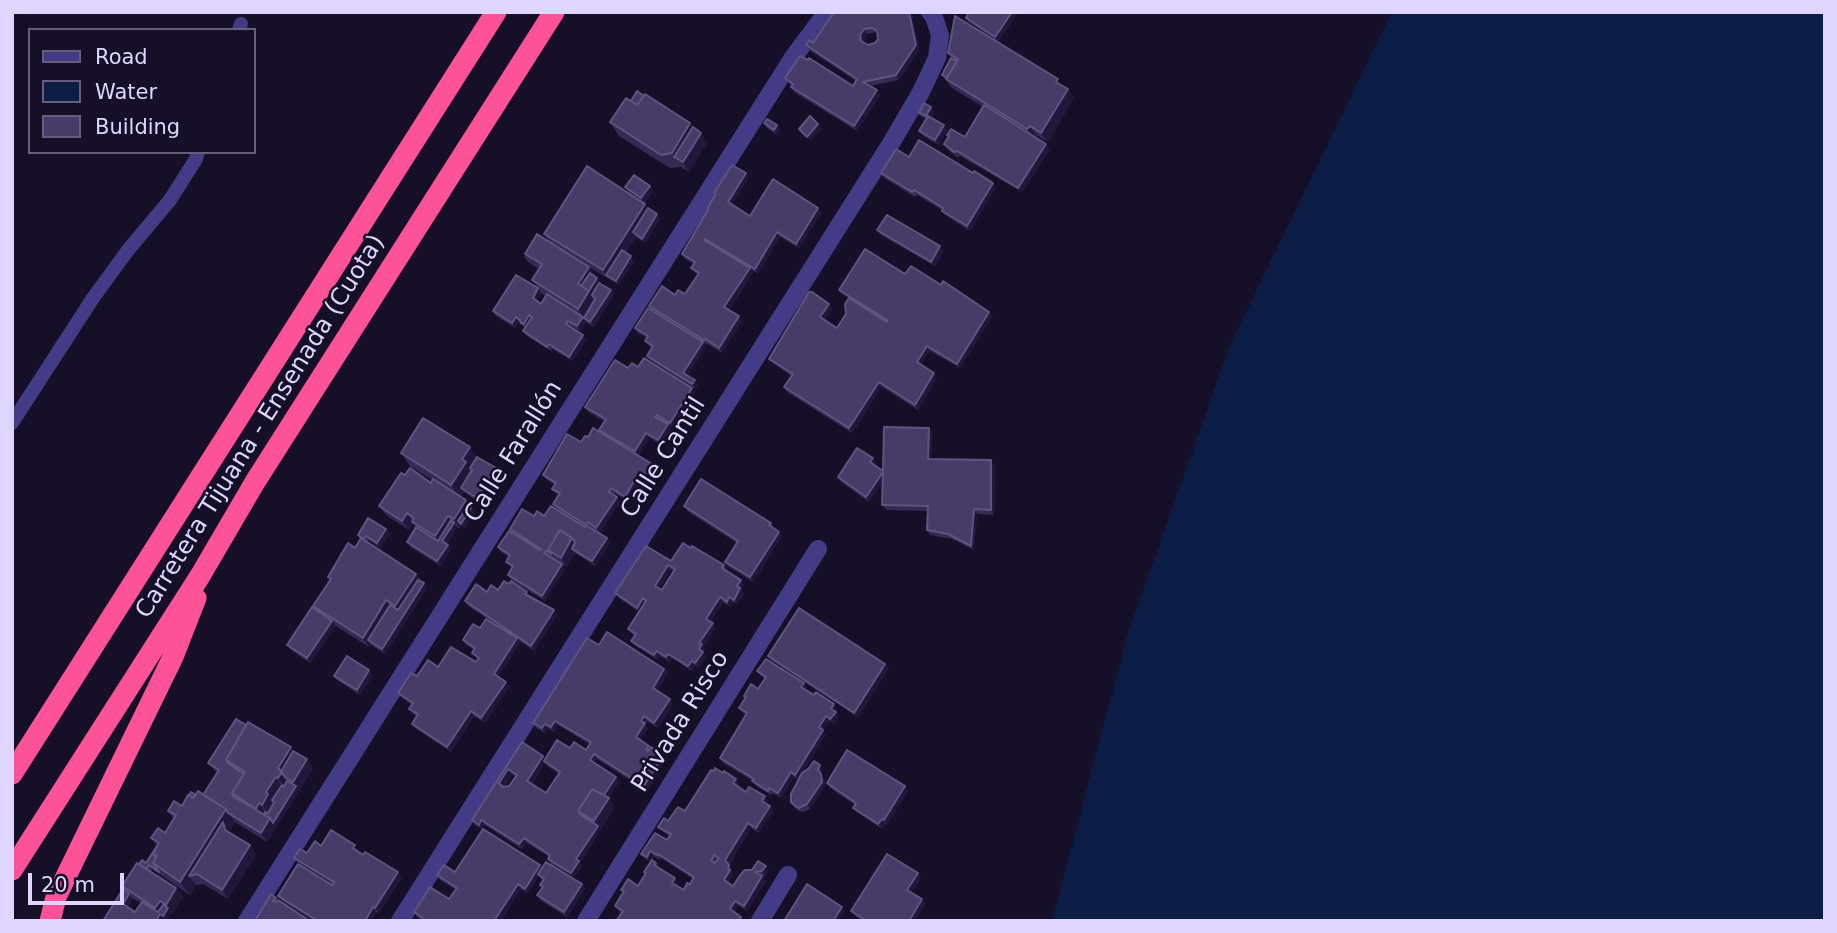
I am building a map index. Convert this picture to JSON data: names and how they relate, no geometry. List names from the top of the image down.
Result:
{
  "streets": {
    "highway": ["Carretera Tijuana - Ensenada (Cuota)"],
    "street": ["Calle Farallón", "Calle Cantil", "Privada Risco"]
  },
  "legend": ["Road", "Water", "Building"],
  "scale_bar": "20 m"
}
